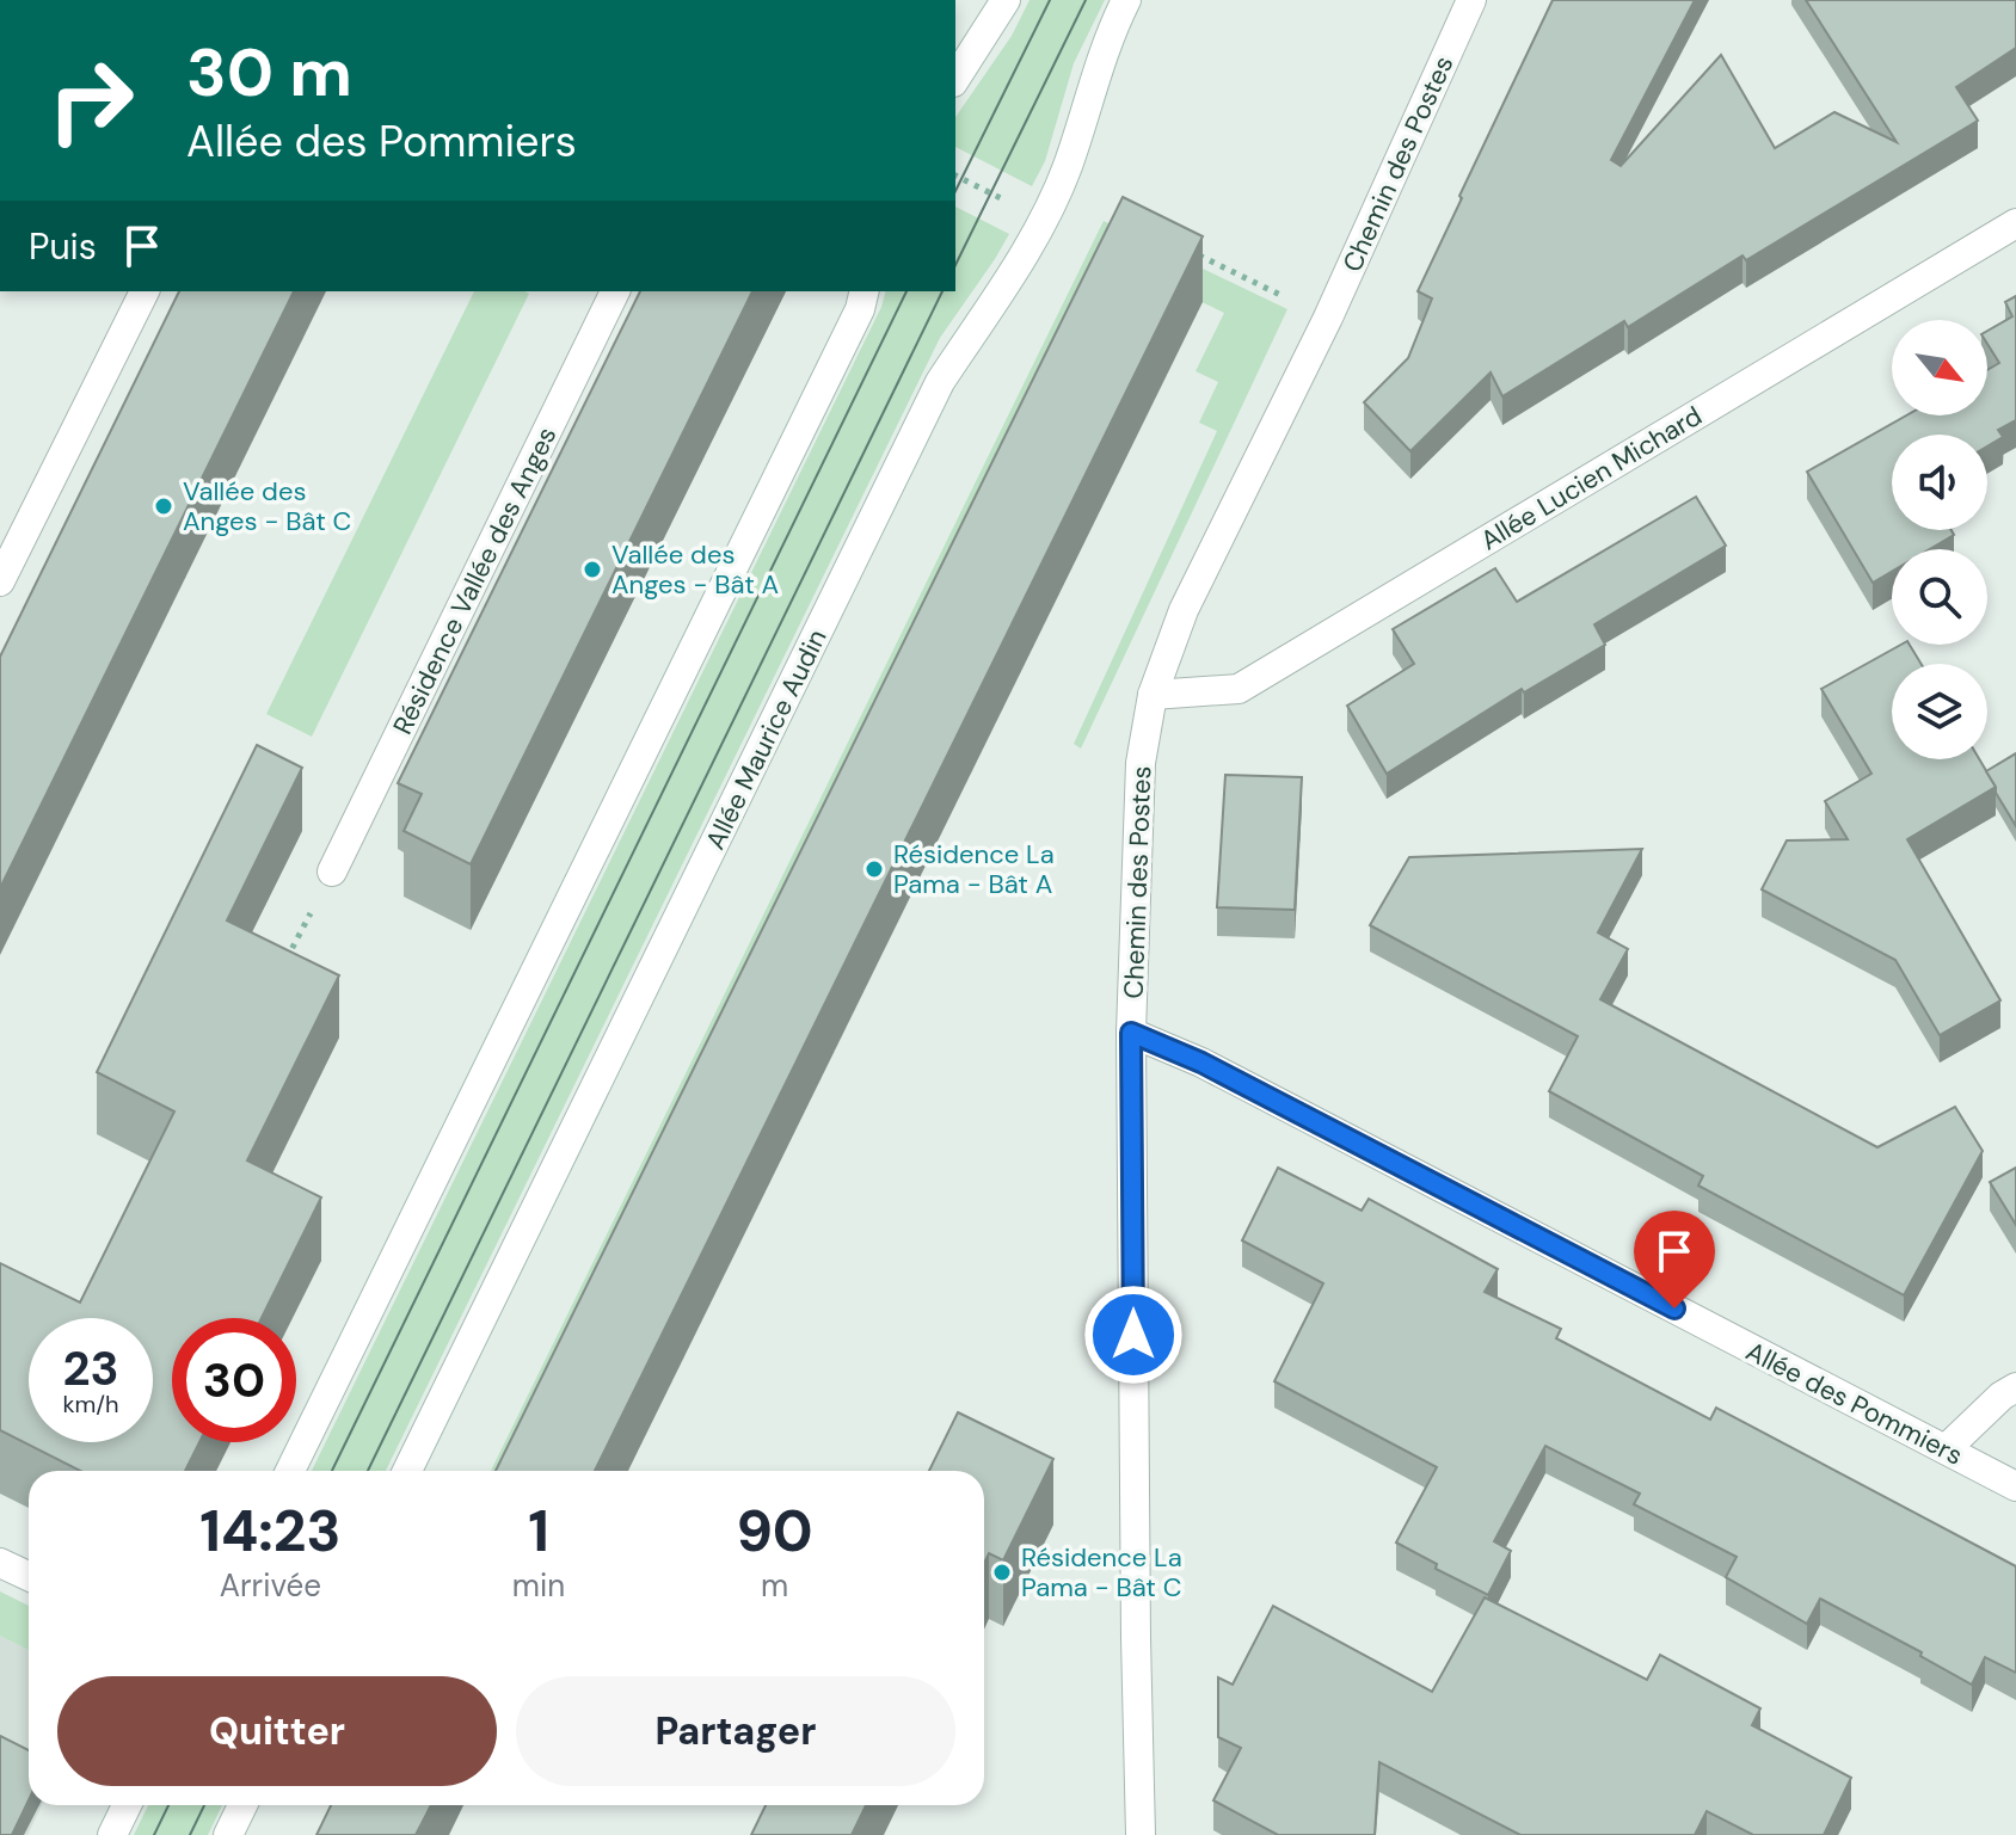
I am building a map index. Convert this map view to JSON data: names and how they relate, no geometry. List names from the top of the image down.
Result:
{
  "streets": {
    "street": [
      "Chemin des Postes",
      "Allée Lucien Michard",
      "Résidence Vallée des Anges",
      "Allée Maurice Audin",
      "Allée des Pommiers"
    ]
  },
  "crossings": [
    ["Chemin des Postes", "Allée Lucien Michard"],
    ["Chemin des Postes", "Allée des Pommiers"]
  ],
  "places": [
    "Vallée des Anges - Bât C",
    "Vallée des Anges - Bât A",
    "Résidence La Pama - Bât A",
    "Résidence La Pama - Bât C"
  ],
  "north": "bottom right",
  "page": {
    "turn": ["30 m", "Allée des Pommiers"],
    "then": "Puis",
    "speed": "23 km/h",
    "limit": "30",
    "eta": [
      "14:23",
      "Arrivée",
      "1",
      "min",
      "90",
      "m"
    ],
    "buttons": ["Quitter", "Partager"]
  }
}
